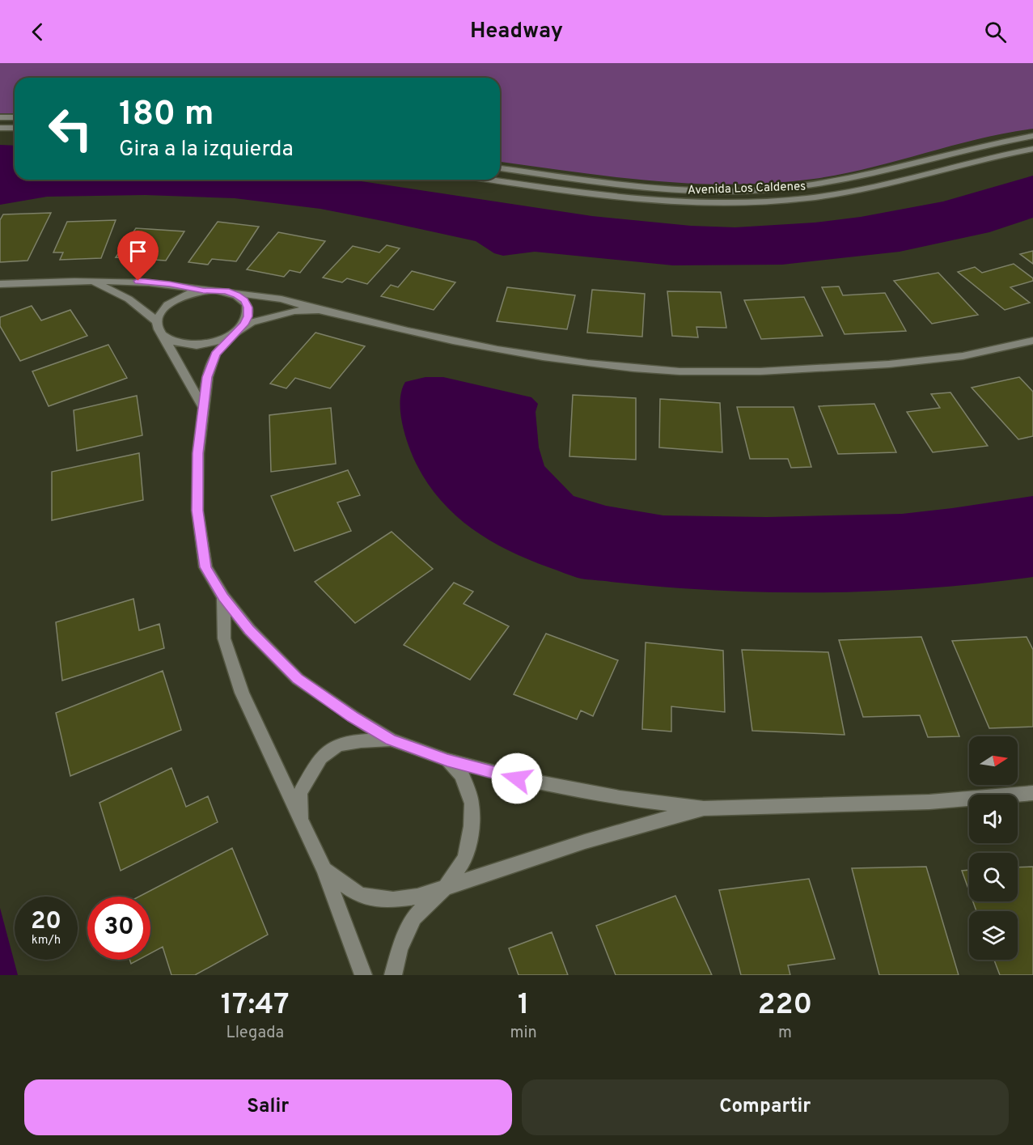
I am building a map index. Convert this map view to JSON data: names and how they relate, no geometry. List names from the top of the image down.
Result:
{
  "streets": {
    "street": ["Avenida Los Caldenes"]
  },
  "north": "right",
  "page": {
    "header": "Headway",
    "turn": ["180 m", "Gira a la izquierda"],
    "speed": "20 km/h",
    "limit": "30",
    "eta": [
      "17:47",
      "Llegada",
      "1",
      "min",
      "220",
      "m"
    ],
    "buttons": ["Salir", "Compartir"]
  }
}
